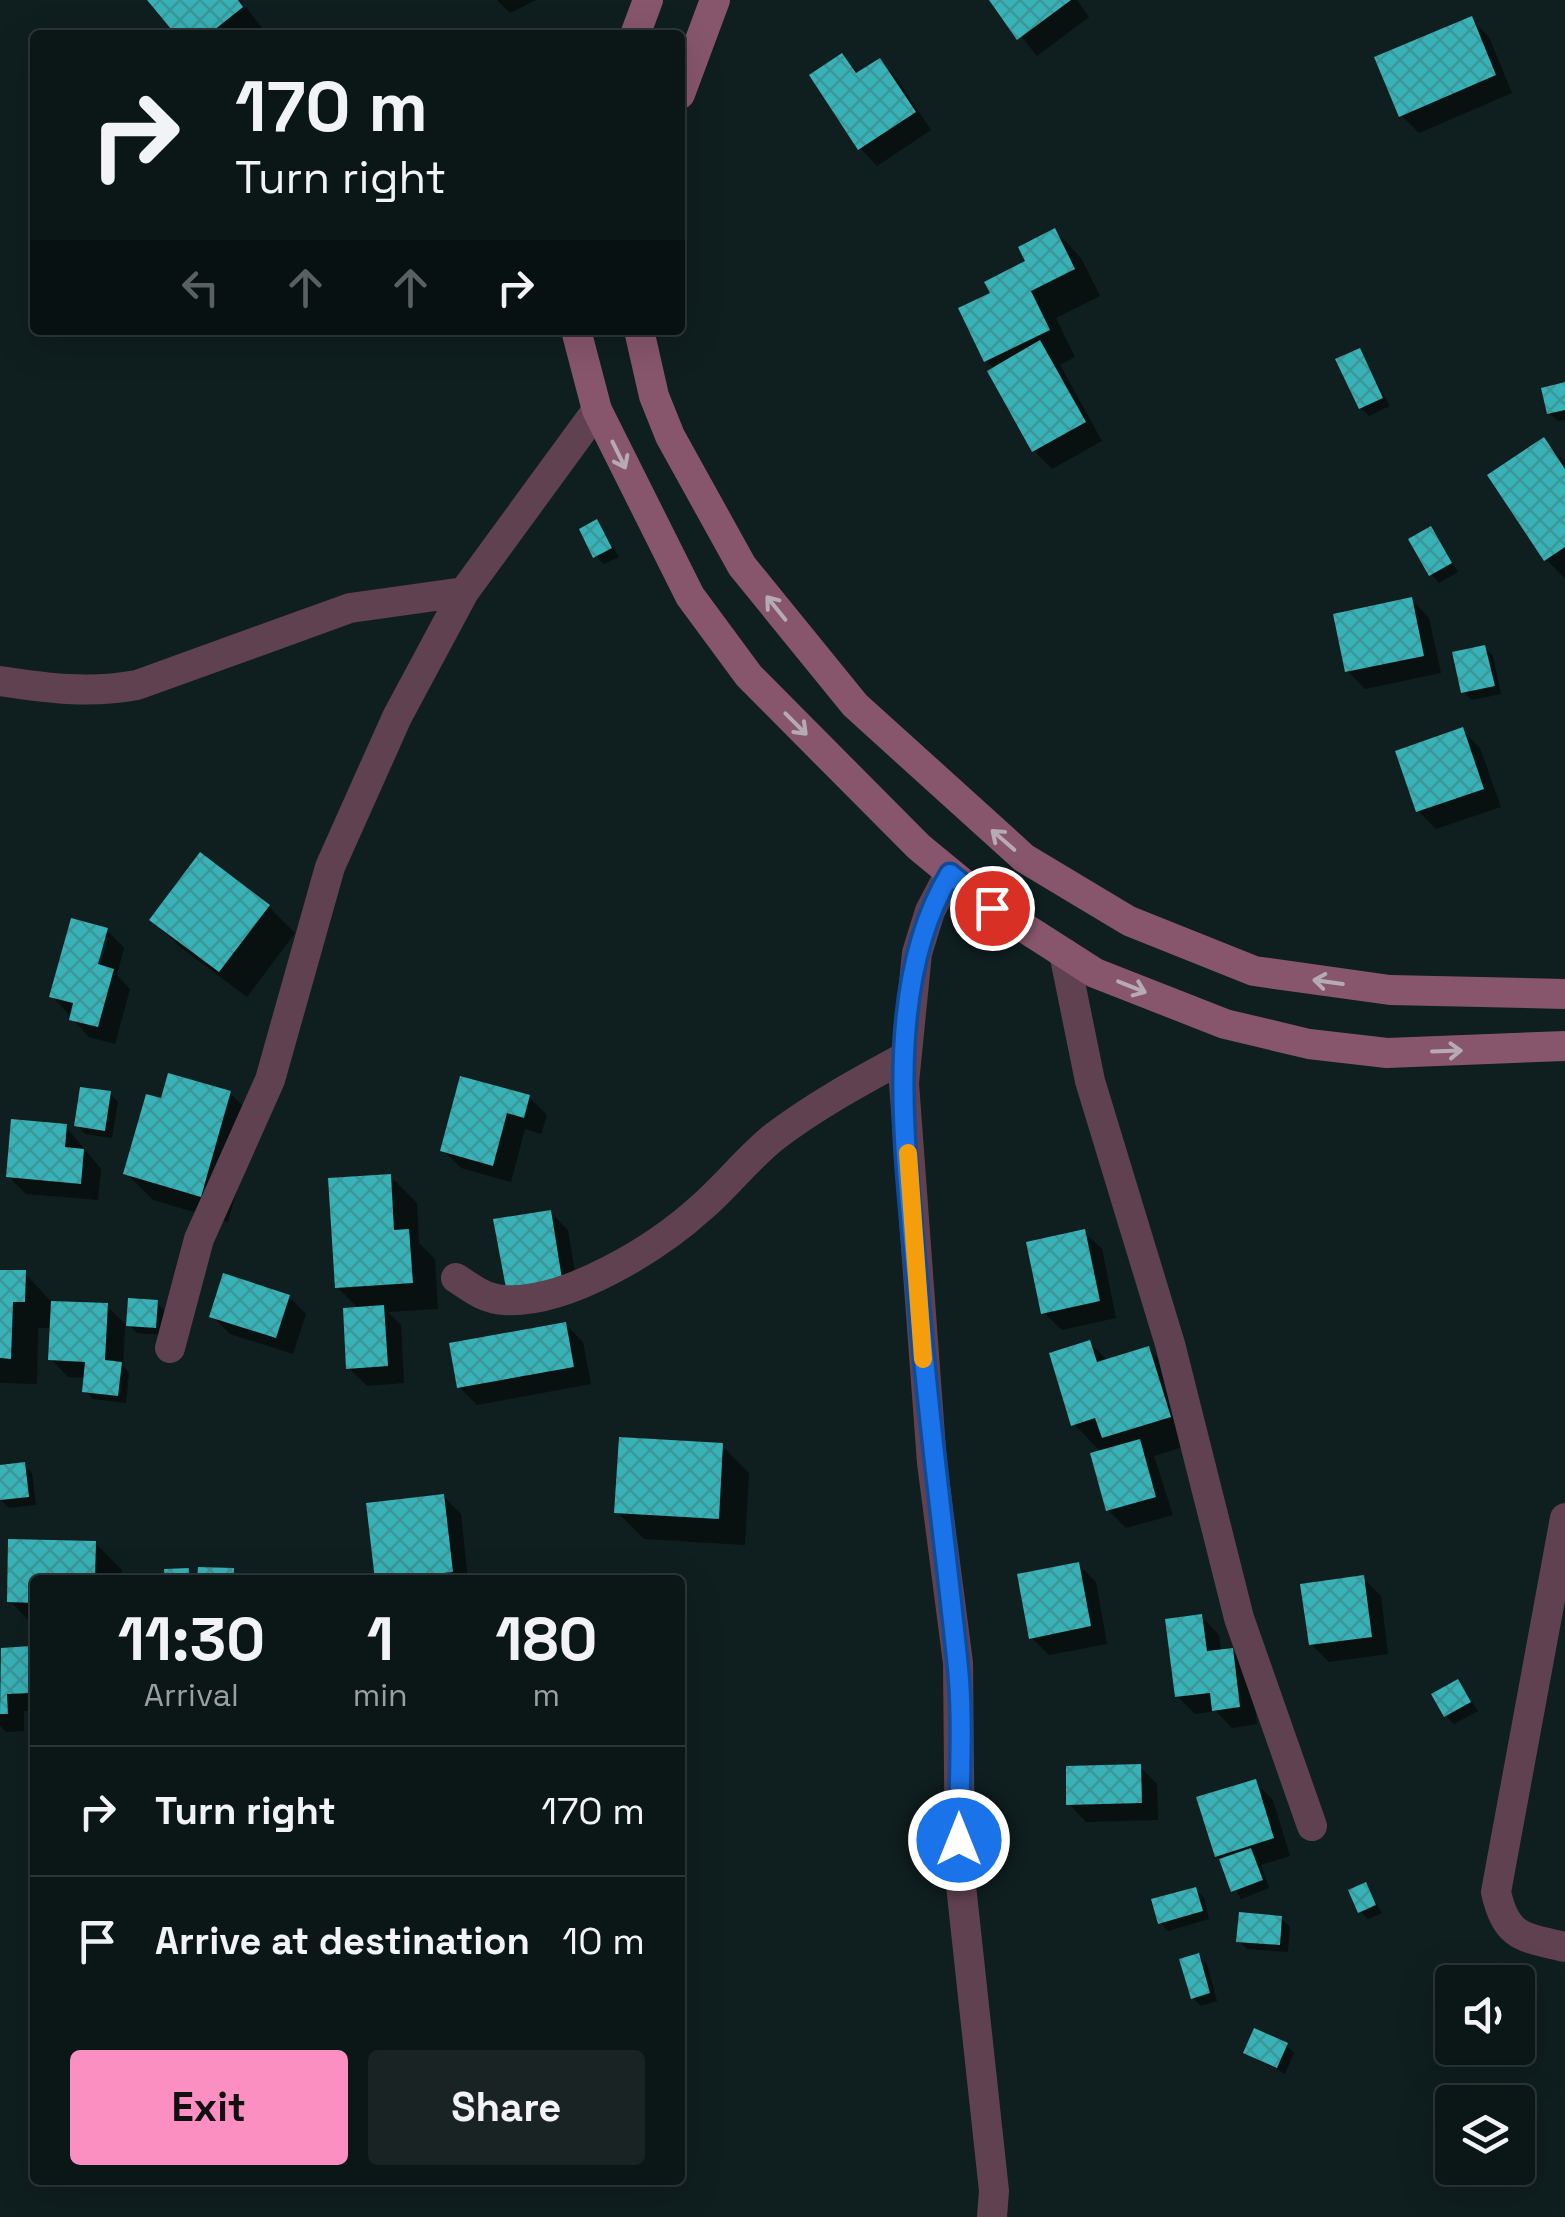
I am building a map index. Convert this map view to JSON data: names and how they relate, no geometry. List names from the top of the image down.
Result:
{
  "page": {
    "turn": ["170 m", "Turn right"],
    "eta": [
      "11:30",
      "Arrival",
      "1",
      "min",
      "180",
      "m"
    ],
    "list": [
      {
        "name": "Turn right",
        "value": "170 m"
      },
      {
        "name": "Arrive at destination",
        "value": "10 m"
      }
    ],
    "buttons": ["Exit", "Share"]
  }
}
